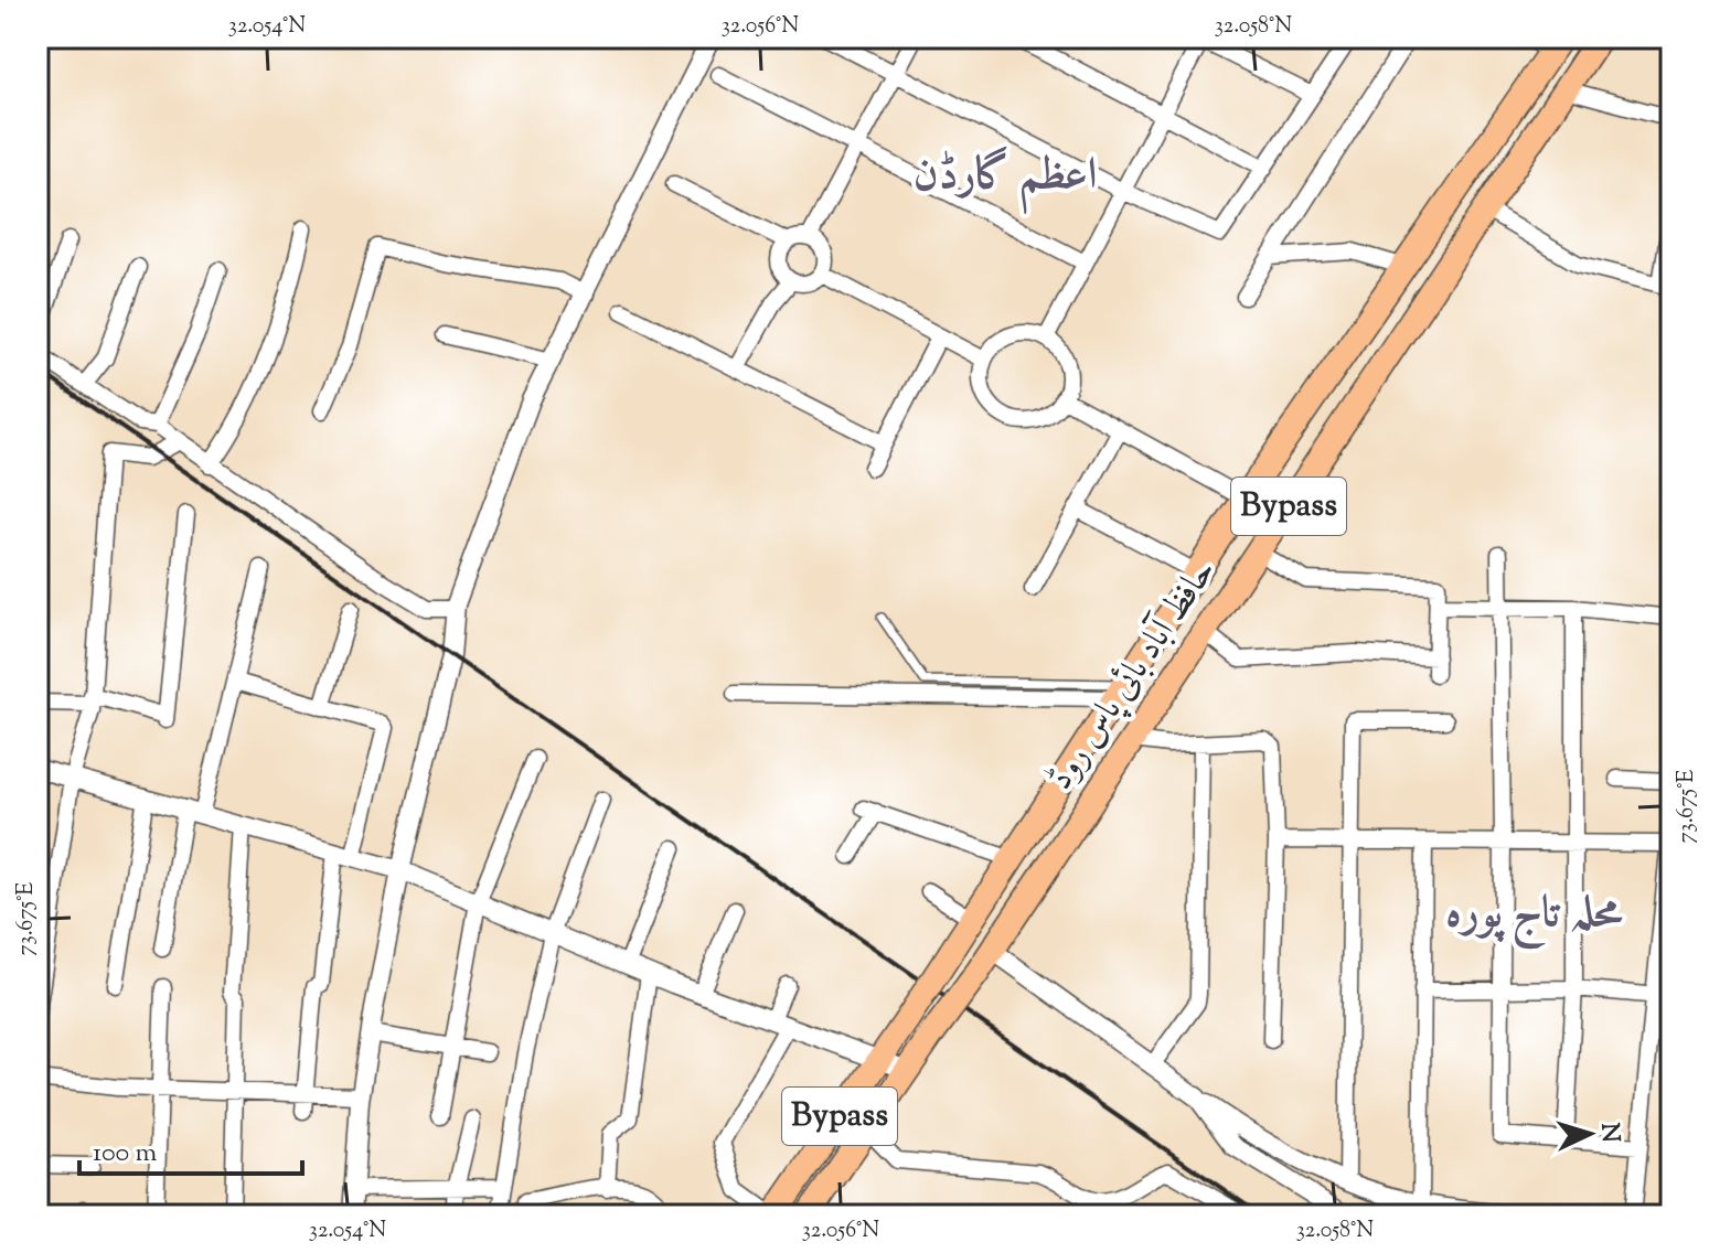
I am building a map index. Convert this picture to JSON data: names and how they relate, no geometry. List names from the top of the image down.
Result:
{
  "streets": {
    "highway": ["Bypass", "حافظ آباد بائی پاس روڈ"]
  },
  "districts": ["اعظم گارڈن", "محلہ تاج پورہ"],
  "scale_bar": "100 m",
  "north": "right",
  "coordinates": [
    "32.054°N",
    "32.056°N",
    "32.058°N",
    "73.675°E"
  ]
}
